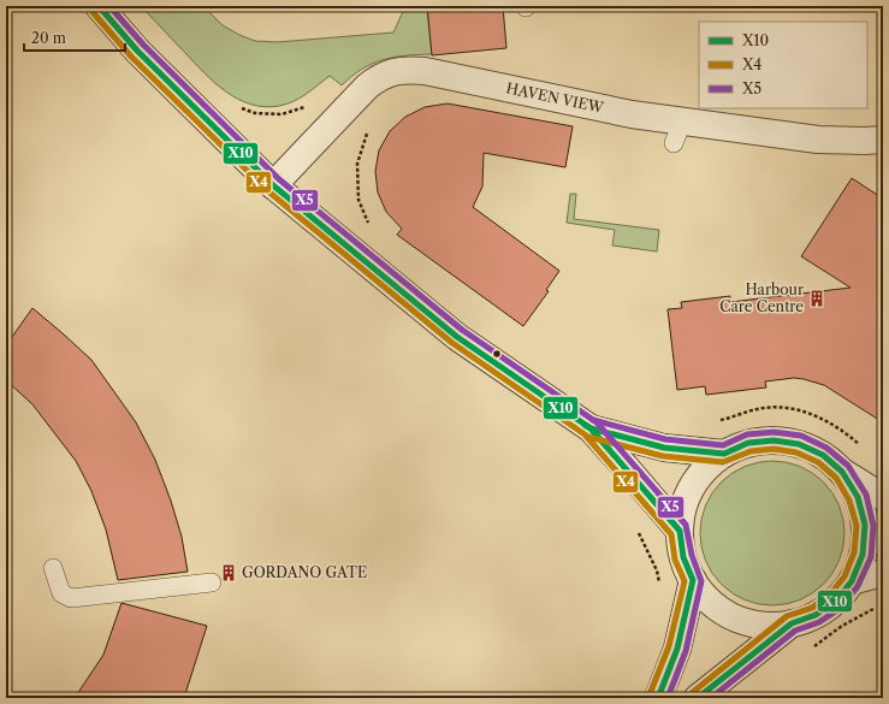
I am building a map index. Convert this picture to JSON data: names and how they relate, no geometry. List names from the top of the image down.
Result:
{
  "streets": {
    "street": ["HAVEN VIEW"]
  },
  "places": {
    "building": ["Harbour Care Centre", "GORDANO GATE"]
  },
  "lines": ["transit line X10", "transit line X5", "transit line X4"],
  "legend": ["X10", "X4", "X5"],
  "scale_bar": "20 m"
}
